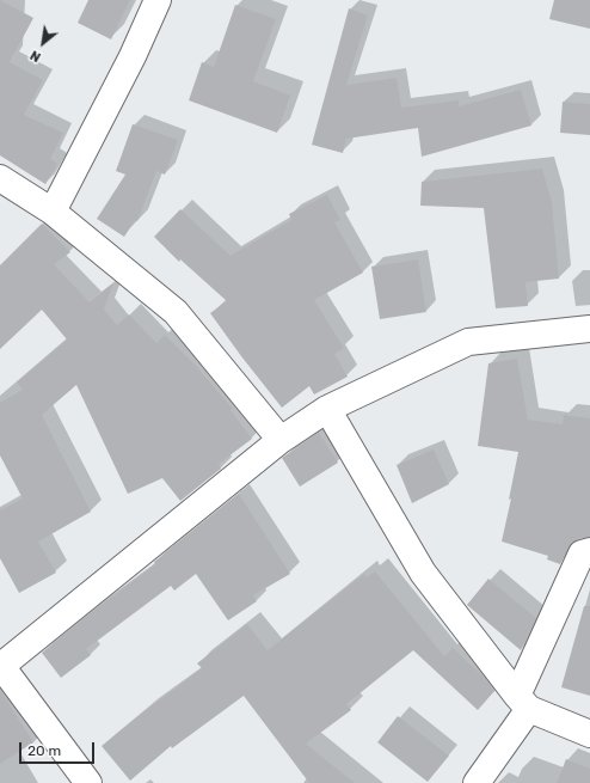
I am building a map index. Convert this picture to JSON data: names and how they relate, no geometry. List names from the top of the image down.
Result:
{
  "scale_bar": "20 m",
  "north": "bottom left"
}
